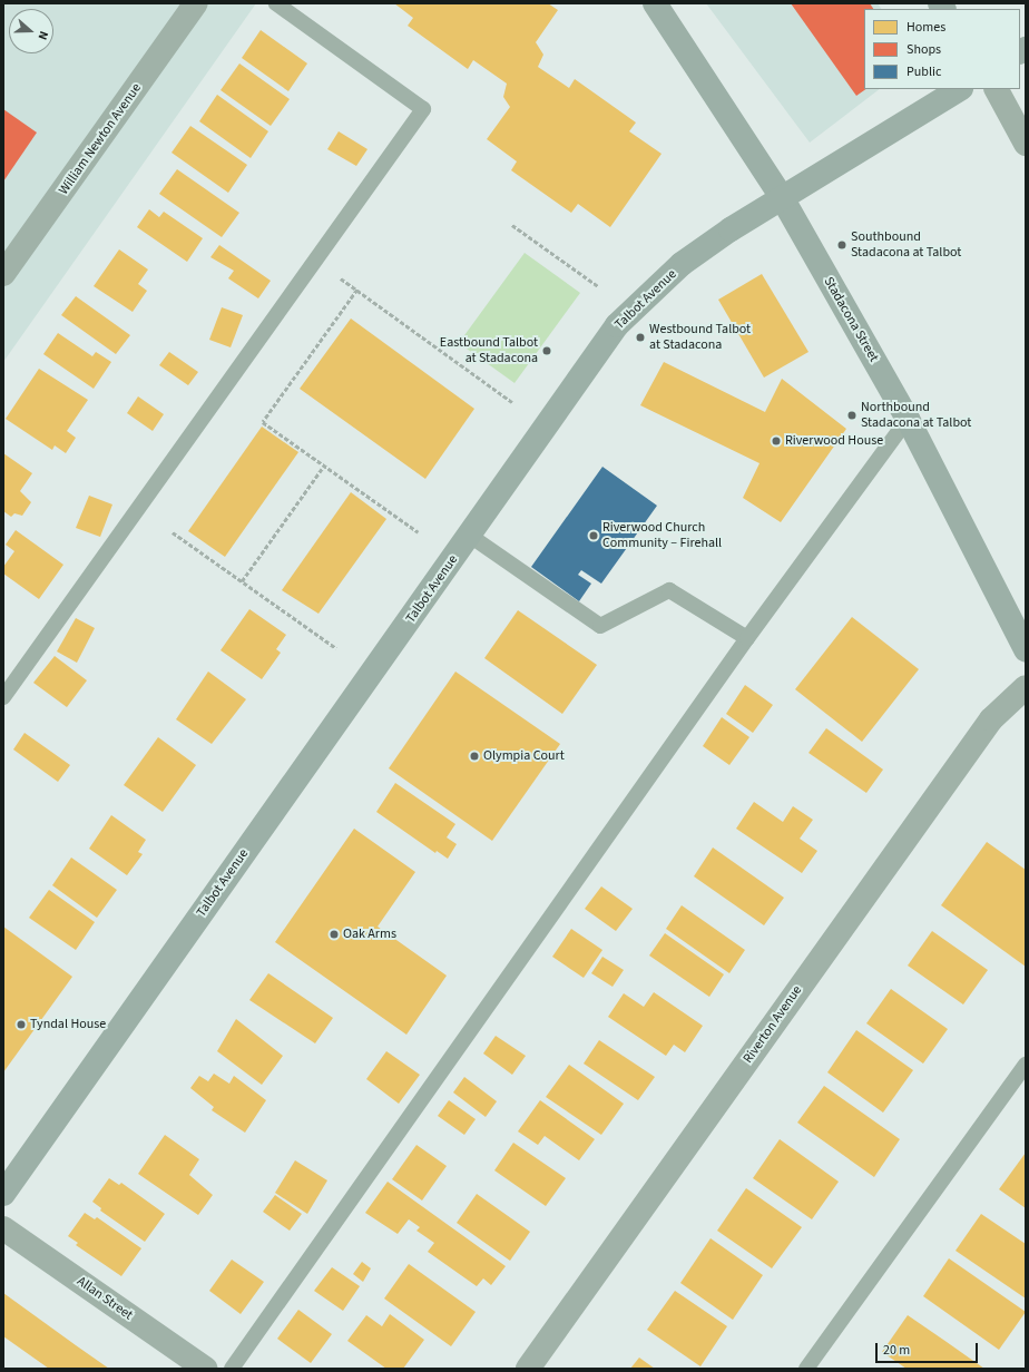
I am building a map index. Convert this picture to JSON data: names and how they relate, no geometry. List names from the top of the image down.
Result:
{
  "streets": {
    "street": [
      "William Newton Avenue",
      "Talbot Avenue",
      "Stadacona Street",
      "Riverton Avenue",
      "Allan Street"
    ]
  },
  "crossings": [
    ["Talbot Avenue", "Stadacona Street"]
  ],
  "places": [
    "Southbound Stadacona at Talbot",
    "Westbound Talbot at Stadacona",
    "Eastbound Talbot at Stadacona",
    "Northbound Stadacona at Talbot",
    "Riverwood House",
    "Riverwood Church Community – Firehall",
    "Olympia Court",
    "Oak Arms",
    "Tyndal House"
  ],
  "legend": ["Homes", "Shops", "Public"],
  "scale_bar": "20 m",
  "north": "right"
}
